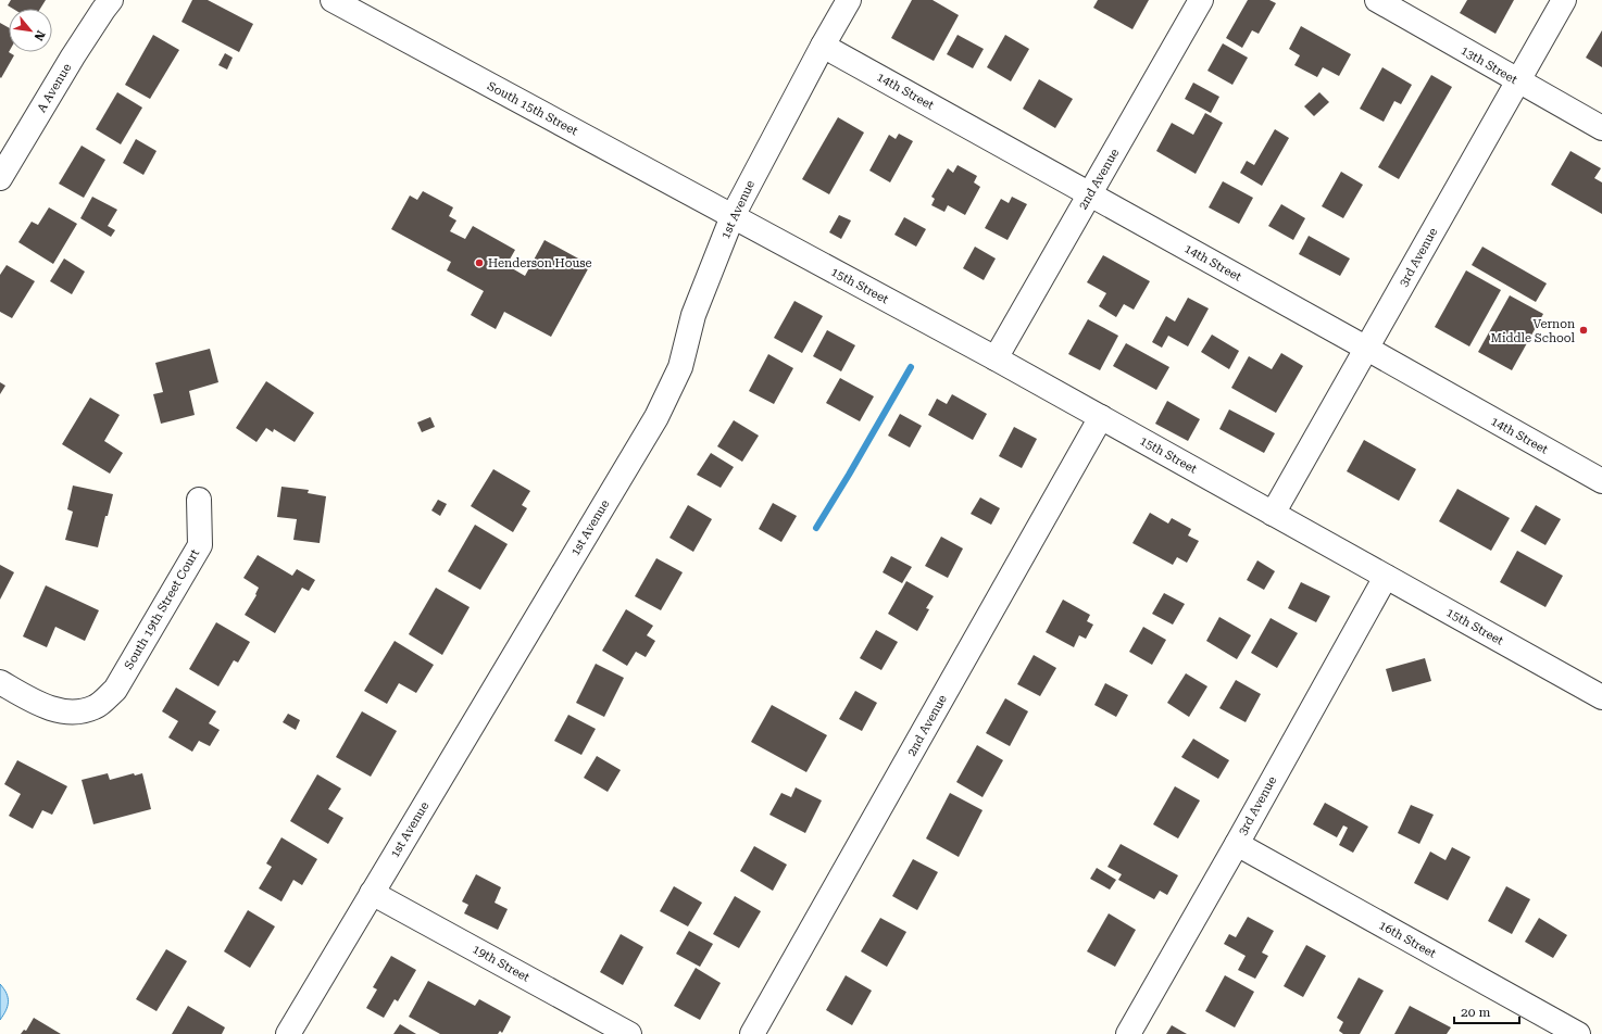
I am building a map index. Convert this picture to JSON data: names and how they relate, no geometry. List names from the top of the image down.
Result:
{
  "streets": {
    "street": [
      "13th Street",
      "A Avenue",
      "14th Street",
      "South 15th Street",
      "2nd Avenue",
      "1st Avenue",
      "3rd Avenue",
      "15th Street",
      "South 19th Street Court",
      "16th Street",
      "19th Street"
    ]
  },
  "crossings": [
    ["13th Street", "3rd Avenue"],
    ["14th Street", "2nd Avenue"],
    ["14th Street", "1st Avenue"],
    ["14th Street", "3rd Avenue"],
    ["South 15th Street", "1st Avenue"],
    ["South 15th Street", "15th Street"],
    ["2nd Avenue", "15th Street"],
    ["1st Avenue", "15th Street"],
    ["1st Avenue", "19th Street"],
    ["3rd Avenue", "15th Street"],
    ["3rd Avenue", "16th Street"]
  ],
  "places": ["Henderson House", "Vernon Middle School"],
  "scale_bar": "20 m",
  "north": "bottom right"
}
